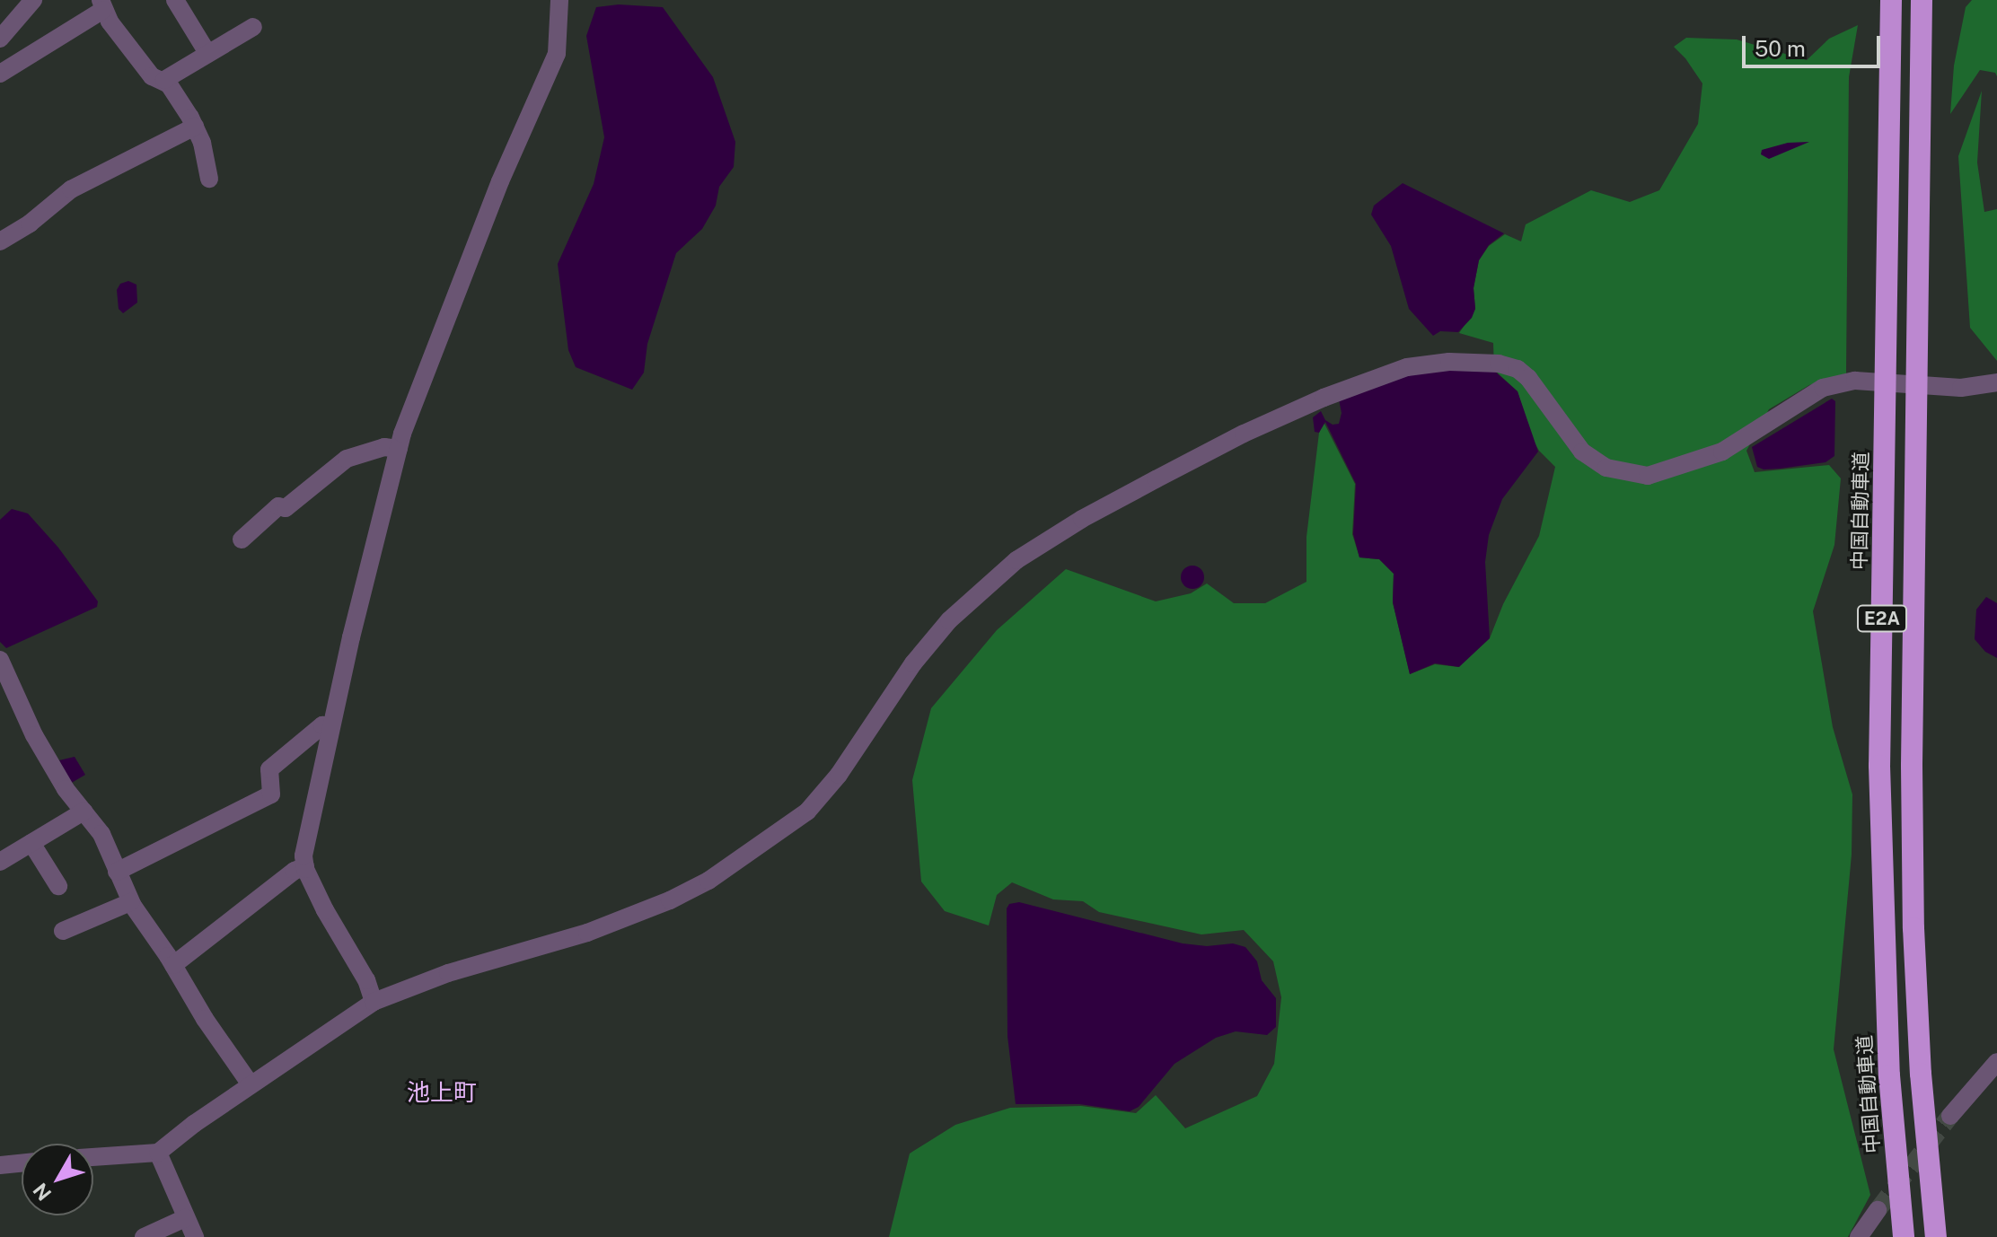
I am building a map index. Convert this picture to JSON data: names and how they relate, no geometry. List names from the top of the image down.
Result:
{
  "streets": {
    "highway": ["中国自動車道", "E2A"]
  },
  "districts": ["池上町"],
  "scale_bar": "50 m",
  "north": "bottom left"
}
